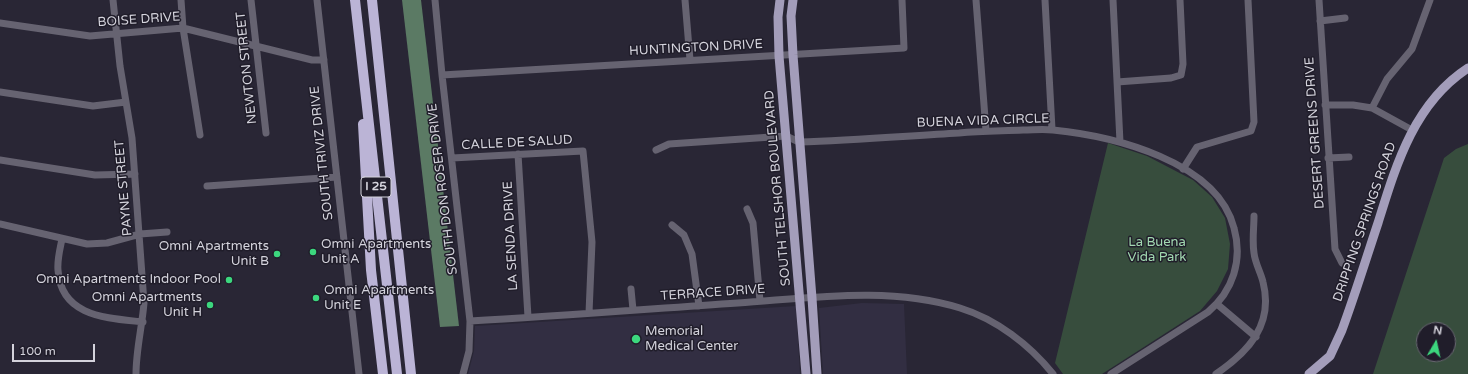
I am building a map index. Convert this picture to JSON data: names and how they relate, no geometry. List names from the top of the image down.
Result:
{
  "streets": {
    "highway": ["I 25"],
    "main road": ["SOUTH TELSHOR BOULEVARD", "DRIPPING SPRINGS ROAD"],
    "street": [
      "BOISE DRIVE",
      "HUNTINGTON DRIVE",
      "NEWTON STREET",
      "BUENA VIDA CIRCLE",
      "DESERT GREENS DRIVE",
      "CALLE DE SALUD",
      "SOUTH TRIVIZ DRIVE",
      "PAYNE STREET",
      "SOUTH DON ROSER DRIVE",
      "LA SENDA DRIVE",
      "TERRACE DRIVE"
    ]
  },
  "crossings": [
    ["BOISE DRIVE", "NEWTON STREET"],
    ["BOISE DRIVE", "SOUTH TRIVIZ DRIVE"],
    ["BOISE DRIVE", "PAYNE STREET"],
    ["HUNTINGTON DRIVE", "SOUTH TELSHOR BOULEVARD"],
    ["HUNTINGTON DRIVE", "SOUTH DON ROSER DRIVE"],
    ["BUENA VIDA CIRCLE", "SOUTH TELSHOR BOULEVARD"],
    ["CALLE DE SALUD", "SOUTH DON ROSER DRIVE"],
    ["CALLE DE SALUD", "LA SENDA DRIVE"],
    ["CALLE DE SALUD", "TERRACE DRIVE"],
    ["SOUTH TELSHOR BOULEVARD", "TERRACE DRIVE"],
    ["SOUTH DON ROSER DRIVE", "TERRACE DRIVE"],
    ["LA SENDA DRIVE", "TERRACE DRIVE"]
  ],
  "parks": ["La Buena Vida Park"],
  "places": [
    "Omni Apartments Unit A",
    "Omni Apartments Unit B",
    "Omni Apartments Indoor Pool",
    "Omni Apartments Unit E",
    "Omni Apartments Unit H",
    "Memorial Medical Center"
  ],
  "scale_bar": "100 m",
  "north": "top"
}
